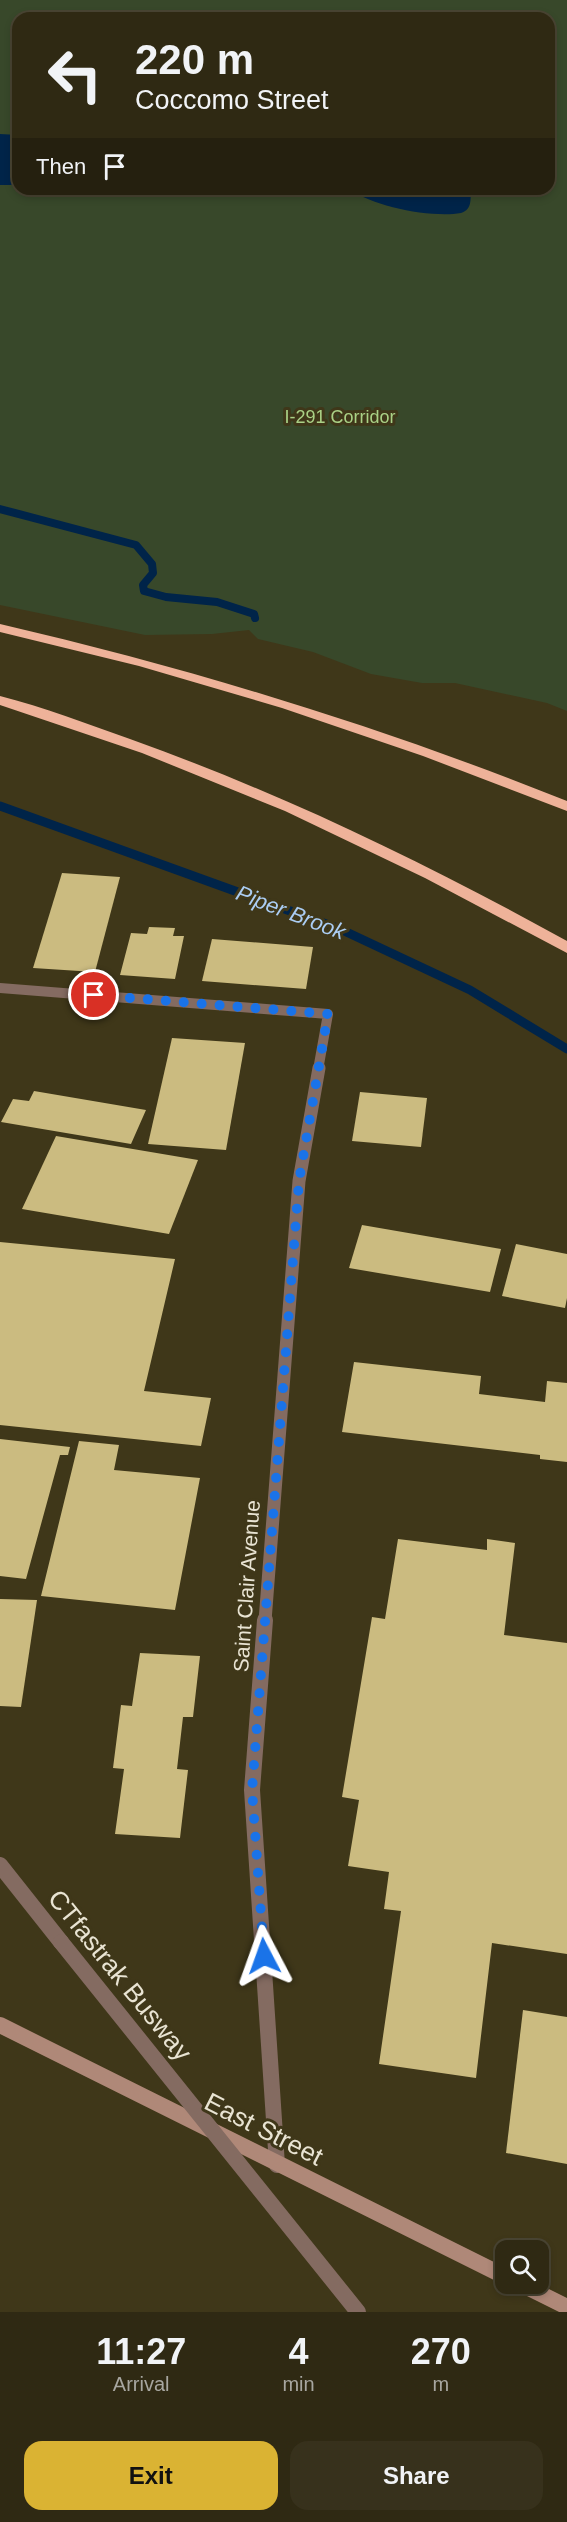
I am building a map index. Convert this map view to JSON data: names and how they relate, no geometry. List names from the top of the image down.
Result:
{
  "streets": {
    "main road": ["East Street"],
    "street": ["Saint Clair Avenue", "CTfastrak Busway"]
  },
  "crossings": [
    ["Saint Clair Avenue", "East Street"]
  ],
  "water": ["Piper Brook"],
  "parks": ["I-291 Corridor"],
  "page": {
    "turn": ["220 m", "Coccomo Street"],
    "then": "Then",
    "eta": [
      "11:27",
      "Arrival",
      "4",
      "min",
      "270",
      "m"
    ],
    "buttons": ["Exit", "Share"]
  }
}
